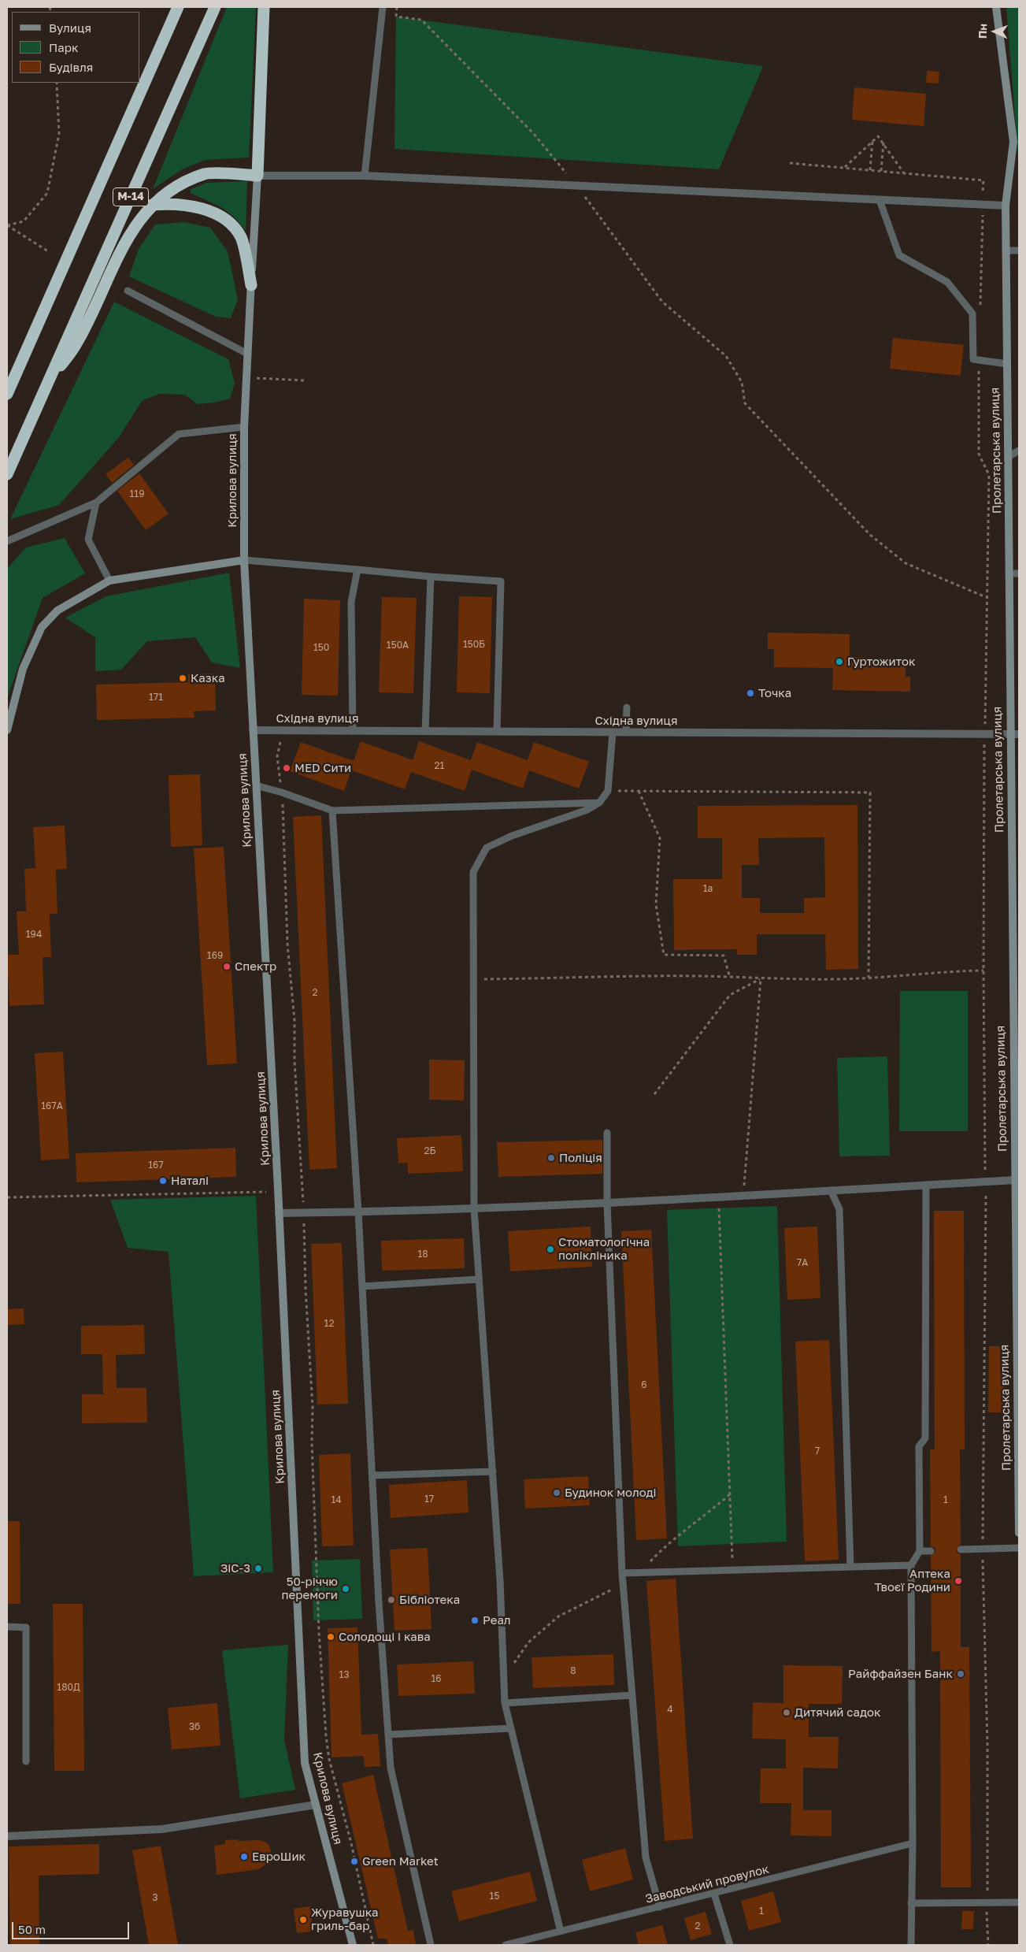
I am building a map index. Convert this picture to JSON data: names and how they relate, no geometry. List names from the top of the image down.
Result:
{
  "streets": {
    "highway": ["М-14"],
    "street": ["Пролетарська вулиця", "Крилова вулиця", "Східна вулиця"],
    "lane": ["Заводський провулок"]
  },
  "crossings": [
    ["Пролетарська вулиця", "Східна вулиця"],
    ["Крилова вулиця", "Східна вулиця"]
  ],
  "places": [
    "Гуртожиток",
    "Казка",
    "Точка",
    "MED Сити",
    "Спектр",
    "Поліція",
    "Наталі",
    "Стоматологічна полікліника",
    "Будинок молоді",
    "ЗіС-3",
    "Аптека Твоєї Родини",
    "50-річчю перемоги",
    "Бібліотека",
    "Реал",
    "Солодощі і кава",
    "Райффайзен Банк",
    "Дитячий садок",
    "ЕвроШик",
    "Green Market",
    "Журавушка гриль-бар"
  ],
  "house_numbers": [
    "119",
    "150Б",
    "150А",
    "150",
    "171",
    "21",
    "1а",
    "194",
    "169",
    "2",
    "167А",
    "2Б",
    "167",
    "18",
    "7А",
    "12",
    "6",
    "7",
    "17",
    "14",
    "1",
    "8",
    "13",
    "16",
    "180Д",
    "4",
    "3б",
    "15",
    "3",
    "1",
    "2"
  ],
  "legend": ["Вулиця", "Парк", "Будівля"],
  "scale_bar": "50 m",
  "north": "left"
}
